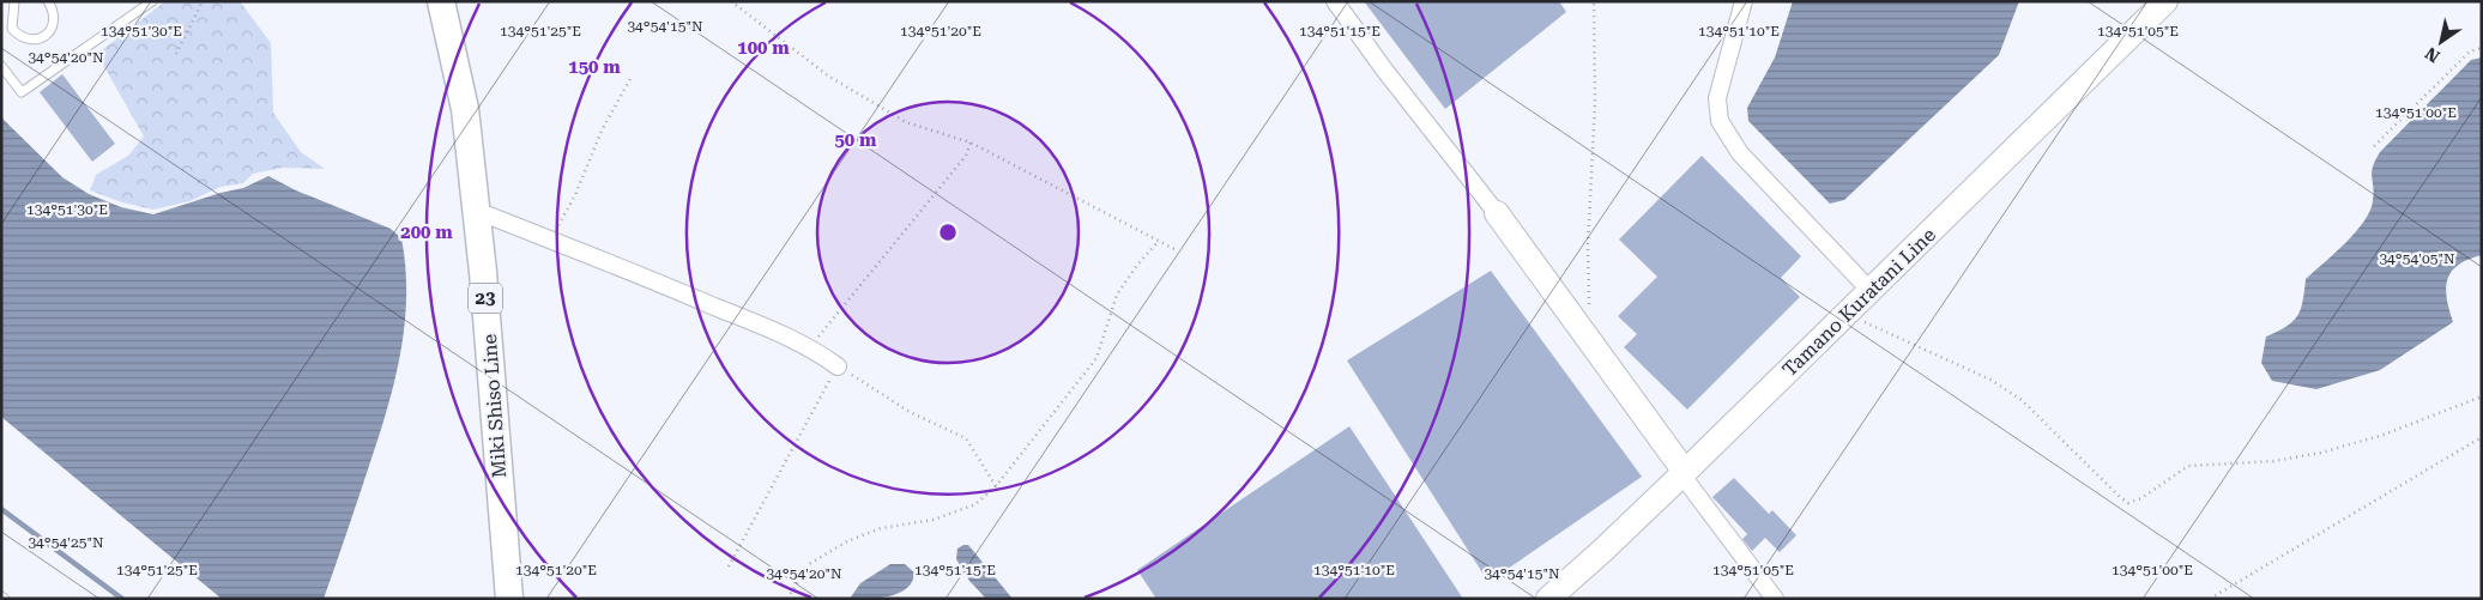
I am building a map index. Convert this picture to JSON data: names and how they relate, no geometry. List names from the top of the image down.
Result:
{
  "streets": {
    "main road": ["23", "Tamano Kuratani Line", "Miki Shiso Line"]
  },
  "north": "bottom left",
  "coordinates": [
    "34°54'15\"N",
    "134°51'30\"E",
    "134°51'25\"E",
    "134°51'20\"E",
    "134°51'15\"E",
    "134°51'10\"E",
    "134°51'05\"E",
    "34°54'20\"N",
    "134°51'00\"E",
    "34°54'05\"N",
    "34°54'25\"N"
  ],
  "rings": [
    "100 m",
    "150 m",
    "50 m",
    "200 m"
  ]
}
